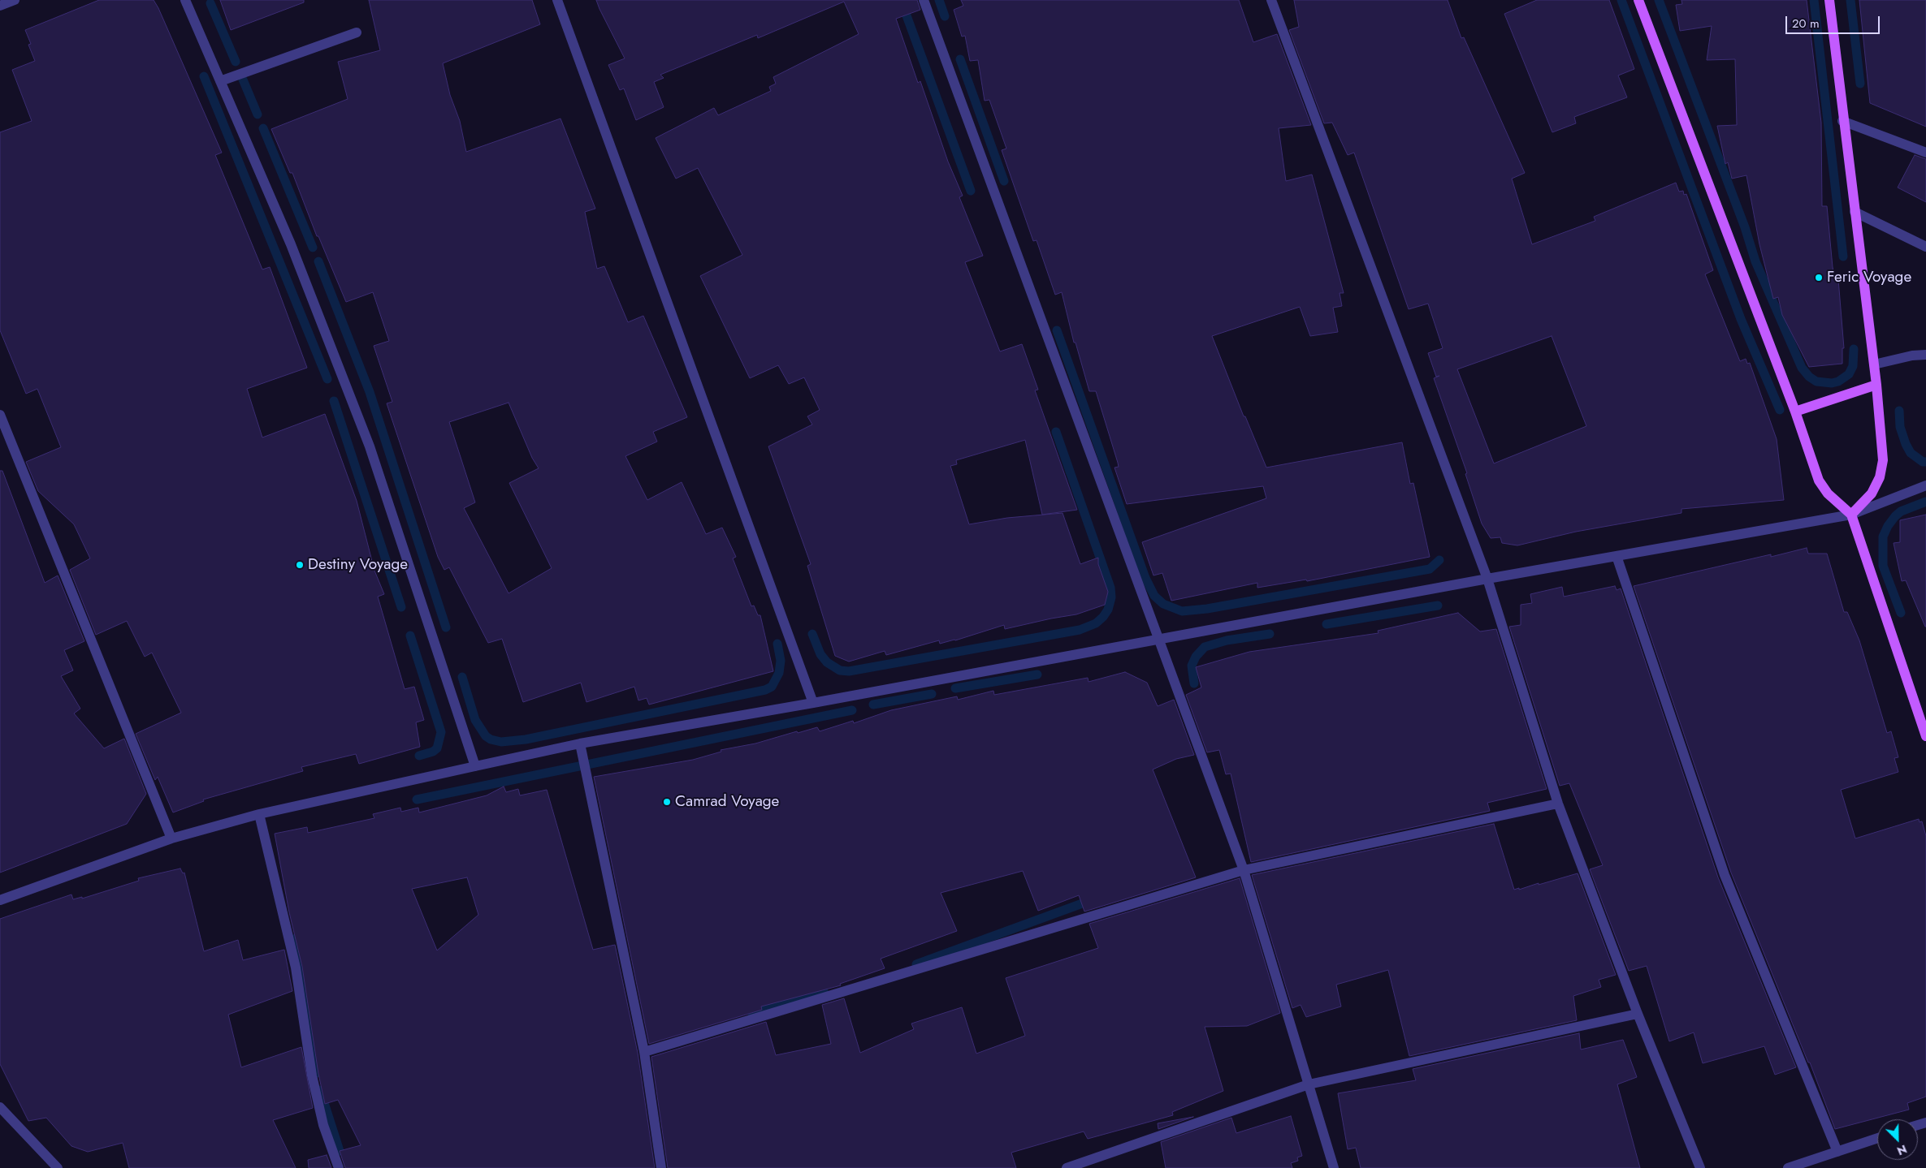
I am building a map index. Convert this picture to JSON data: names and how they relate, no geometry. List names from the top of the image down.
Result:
{
  "places": ["Feric Voyage", "Destiny Voyage", "Camrad Voyage"],
  "scale_bar": "20 m",
  "north": "bottom right"
}
